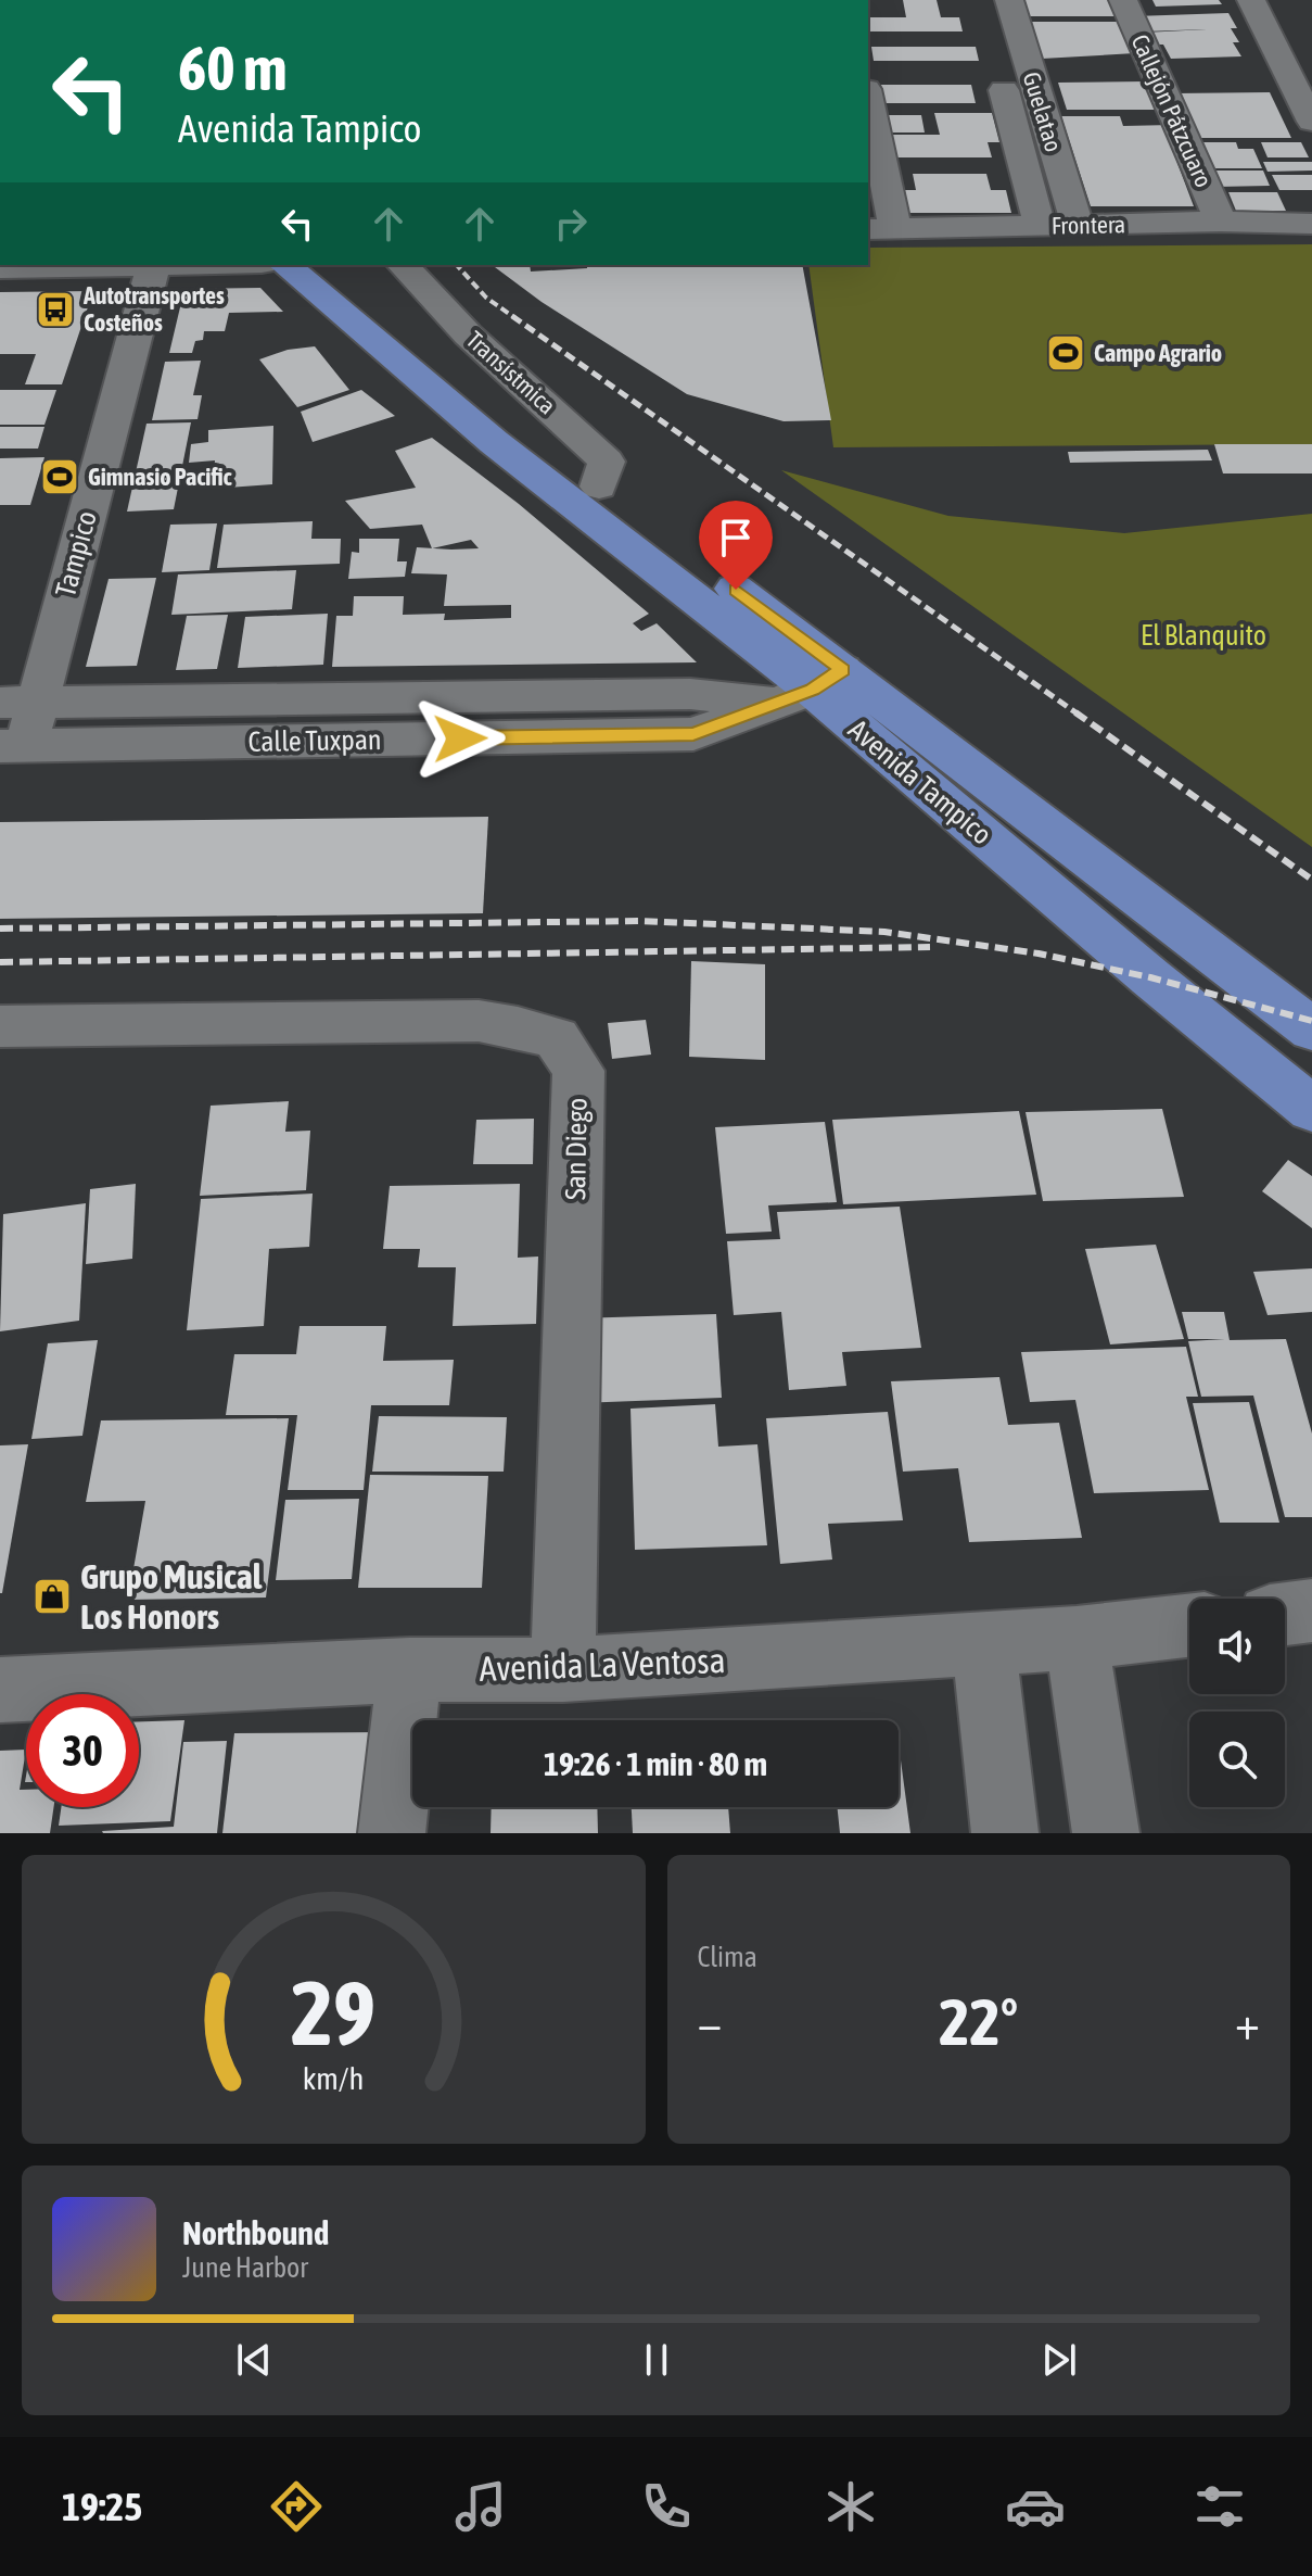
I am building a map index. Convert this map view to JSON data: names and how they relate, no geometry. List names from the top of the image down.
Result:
{
  "streets": {
    "main road": ["Avenida Tampico"],
    "street": [
      "Callejón Pátzcuaro",
      "Guelatao",
      "Frontera",
      "Transístmica",
      "Tampico",
      "Calle Tuxpan",
      "San Diego",
      "Avenida La Ventosa"
    ]
  },
  "crossings": [
    ["Callejón Pátzcuaro", "Frontera"],
    ["Guelatao", "Frontera"],
    ["Transístmica", "Avenida Tampico"],
    ["Tampico", "Calle Tuxpan"],
    ["Calle Tuxpan", "Avenida Tampico"],
    ["San Diego", "Avenida La Ventosa"]
  ],
  "parks": ["El Blanquito"],
  "places": {
    "bus stop": ["Autotransportes Costeños"],
    "sports": ["Campo Agrario", "Gimnasio Pacific"],
    "shop": ["Grupo Musical Los Honors"]
  },
  "page": {
    "turn": ["60 m", "Avenida Tampico"],
    "limit": "30",
    "trip": "19:26 · 1 min · 80 m",
    "tile": "Clima",
    "heat": ["−", "22°", "+"],
    "song": ["Northbound", "June Harbor"],
    "tabs": "19:25",
    "gauge": ["29", "km/h"]
  }
}
